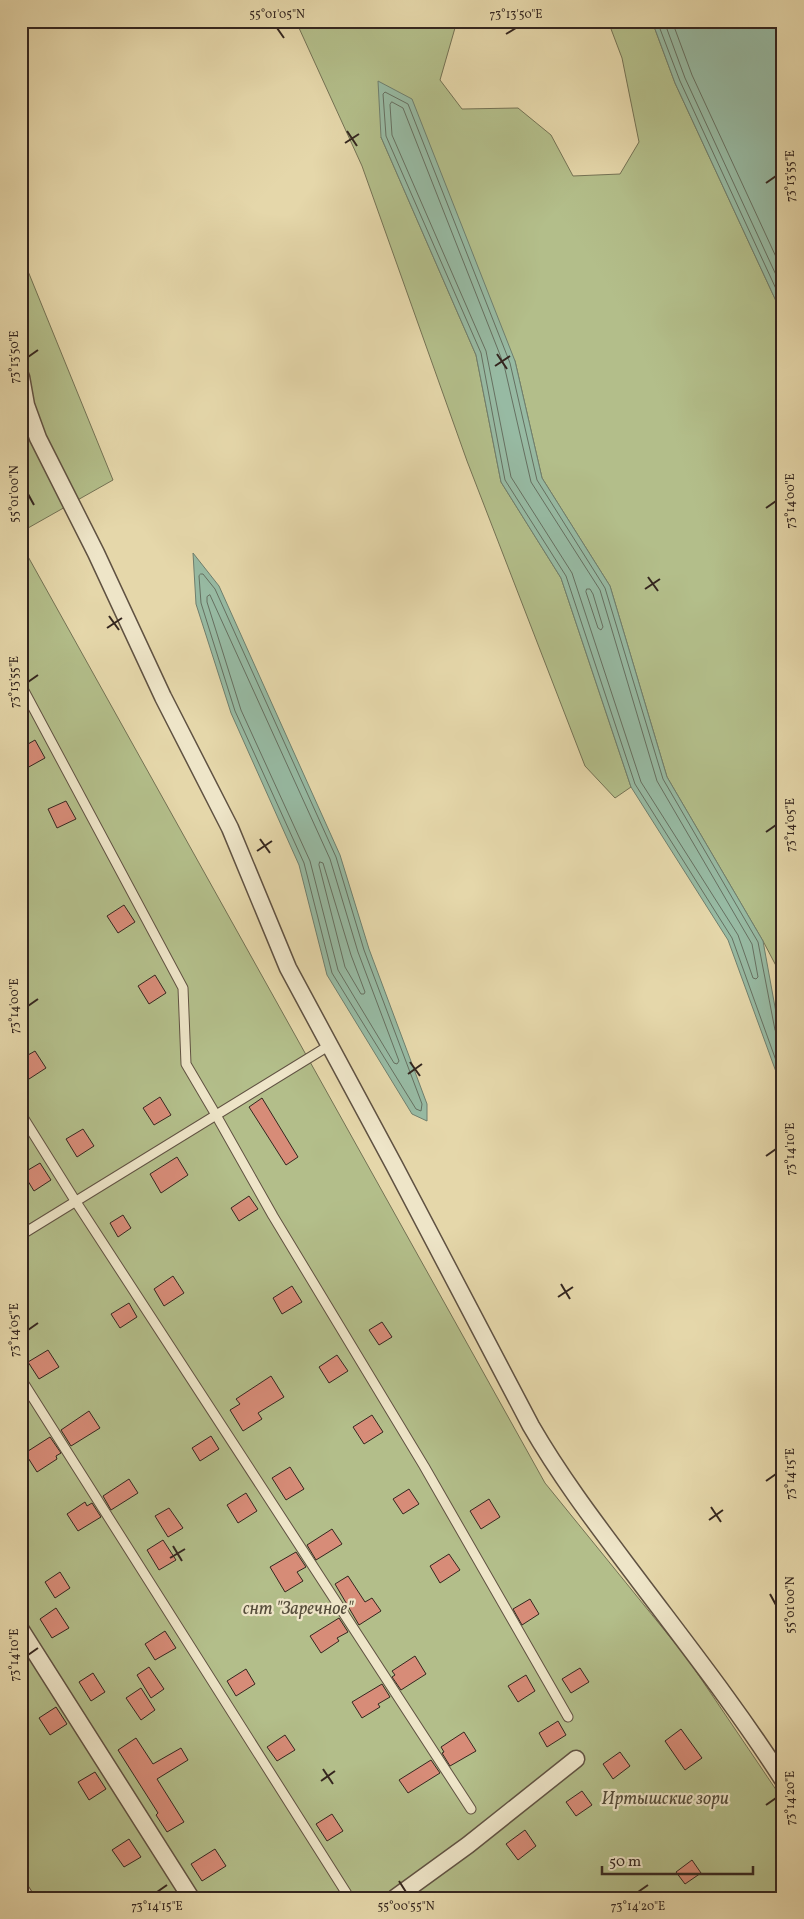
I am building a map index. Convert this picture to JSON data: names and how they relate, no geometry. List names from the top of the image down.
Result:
{
  "parks": ["снт \"Заречное\"", "Иртышские зори"],
  "scale_bar": "50 m",
  "coordinates": [
    "55°01'05\"N",
    "73°13'50\"E",
    "73°13'55\"E",
    "55°01'00\"N",
    "73°14'00\"E",
    "73°14'05\"E",
    "73°14'10\"E",
    "73°14'15\"E",
    "73°14'20\"E",
    "55°00'55\"N"
  ]
}
